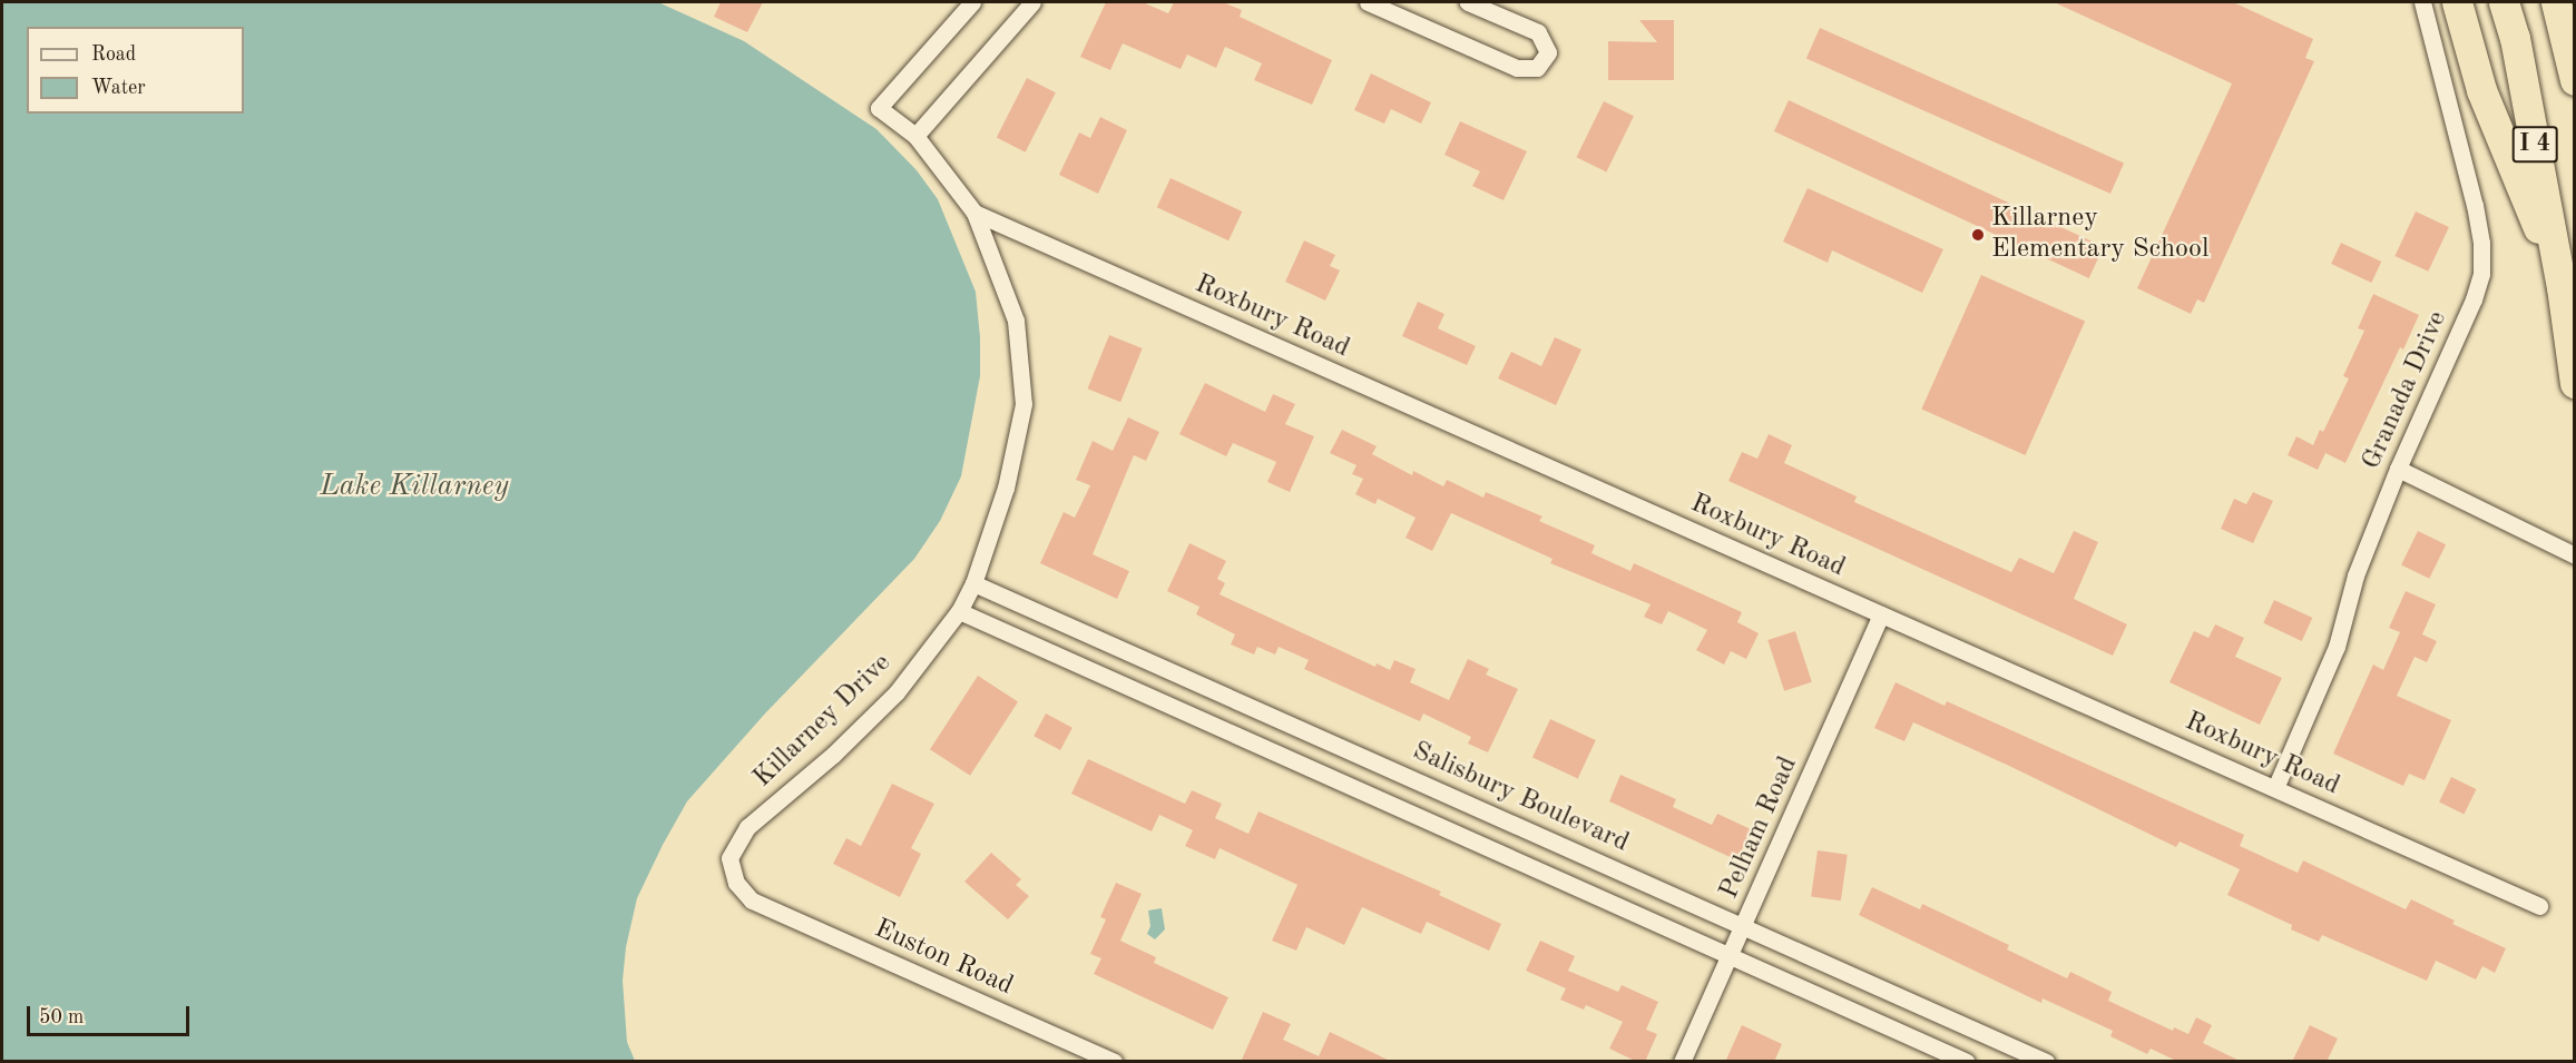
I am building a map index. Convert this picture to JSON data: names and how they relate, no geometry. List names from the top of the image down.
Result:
{
  "streets": {
    "highway": ["I 4"],
    "street": [
      "Roxbury Road",
      "Granada Drive",
      "Killarney Drive",
      "Salisbury Boulevard",
      "Pelham Road",
      "Euston Road"
    ]
  },
  "crossings": [
    ["Roxbury Road", "Granada Drive"],
    ["Roxbury Road", "Killarney Drive"],
    ["Roxbury Road", "Pelham Road"],
    ["Killarney Drive", "Salisbury Boulevard"],
    ["Killarney Drive", "Euston Road"],
    ["Salisbury Boulevard", "Pelham Road"]
  ],
  "water": ["Lake Killarney"],
  "places": ["Killarney Elementary School"],
  "legend": ["Road", "Water"],
  "scale_bar": "50 m"
}
